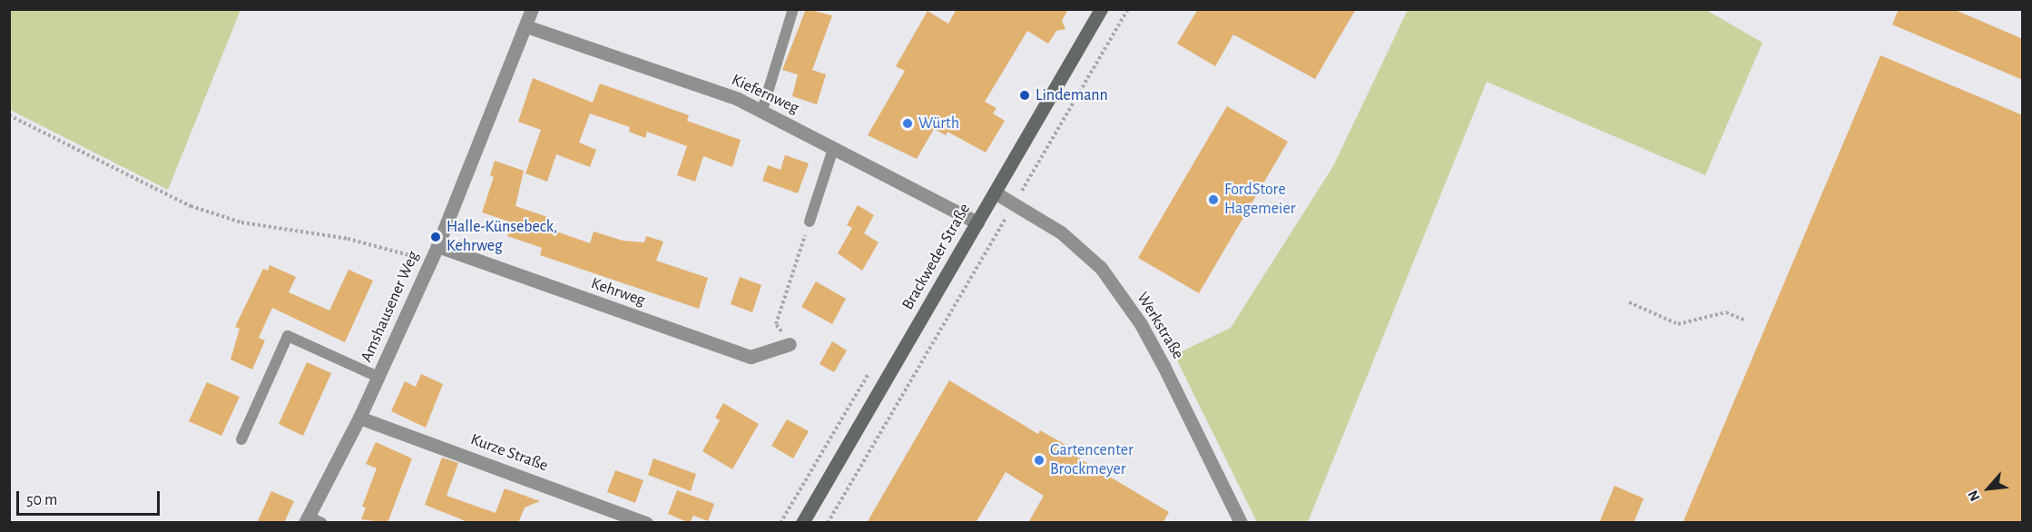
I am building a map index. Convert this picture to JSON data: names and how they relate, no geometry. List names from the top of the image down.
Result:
{
  "streets": {
    "street": [
      "Kiefernweg",
      "Brackweder Straße",
      "Kehrweg",
      "Amshausener Weg",
      "Werkstraße",
      "Kurze Straße"
    ]
  },
  "crossings": [
    ["Kiefernweg", "Brackweder Straße"],
    ["Kiefernweg", "Amshausener Weg"],
    ["Brackweder Straße", "Werkstraße"],
    ["Kehrweg", "Amshausener Weg"],
    ["Amshausener Weg", "Kurze Straße"]
  ],
  "places": [
    "Lindemann",
    "Würth",
    "FordStore Hagemeier",
    "Halle-Künsebeck, Kehrweg",
    "Gartencenter Brockmeyer"
  ],
  "scale_bar": "50 m",
  "north": "bottom left"
}
